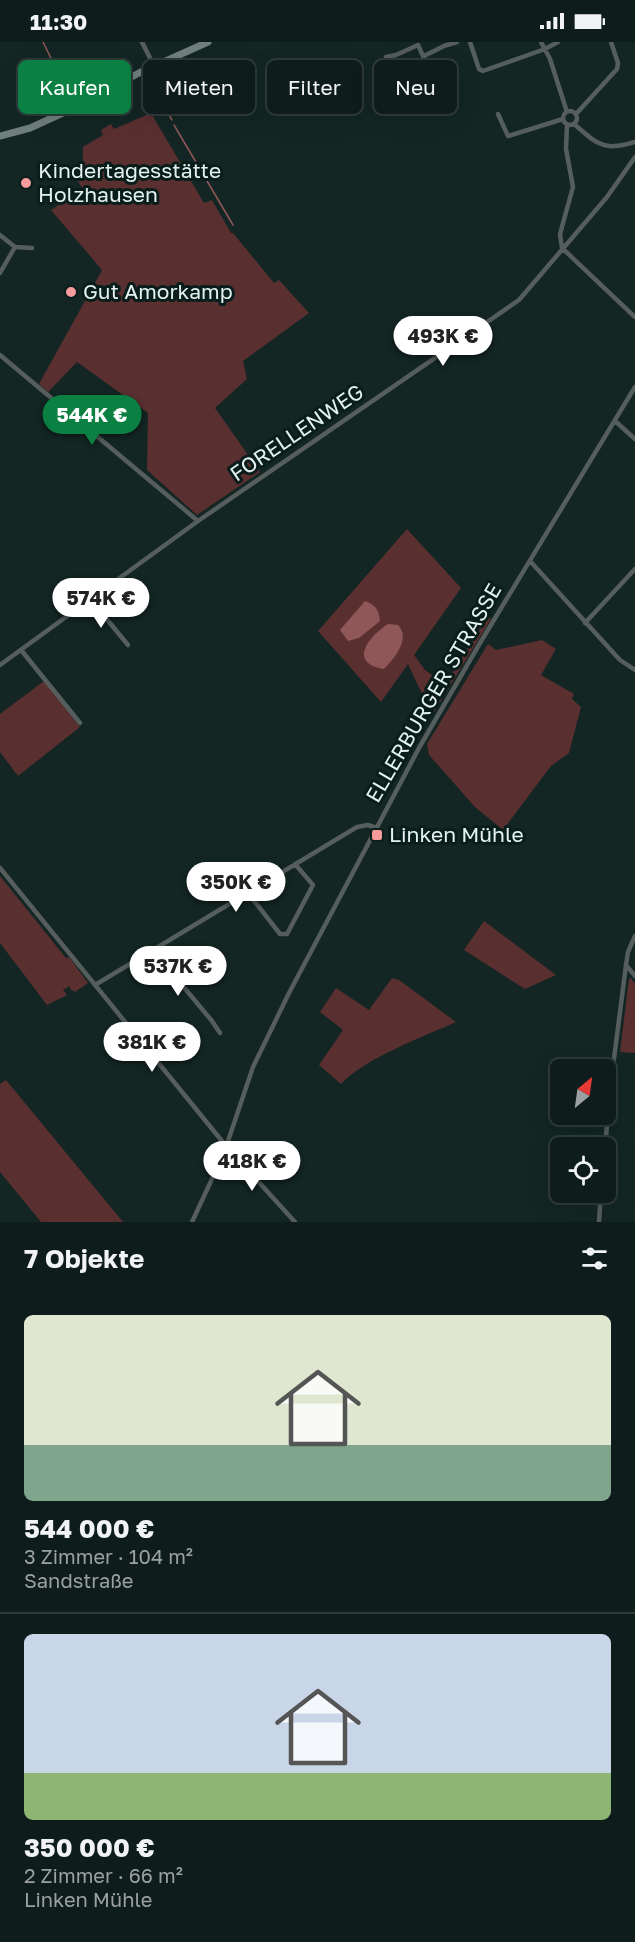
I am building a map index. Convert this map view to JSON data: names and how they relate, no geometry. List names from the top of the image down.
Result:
{
  "streets": {
    "street": ["FORELLENWEG", "ELLERBURGER STRASSE"]
  },
  "places": {
    "other": ["Kindertagesstätte Holzhausen", "Gut Amorkamp"],
    "transit": ["Linken Mühle"]
  },
  "north": "top right",
  "page": {
    "status": "11:30",
    "chip": [
      "Kaufen",
      "Mieten",
      "Filter",
      "Neu"
    ],
    "price": [
      "493K €",
      "544K €",
      "574K €",
      "350K €",
      "537K €",
      "381K €",
      "418K €"
    ],
    "heading": "7 Objekte",
    "list": [
      {
        "name": "544 000 €",
        "note": "3 Zimmer · 104 m² · Sandstraße"
      },
      {
        "name": "350 000 €",
        "note": "2 Zimmer · 66 m² · Linken Mühle"
      }
    ]
  }
}
